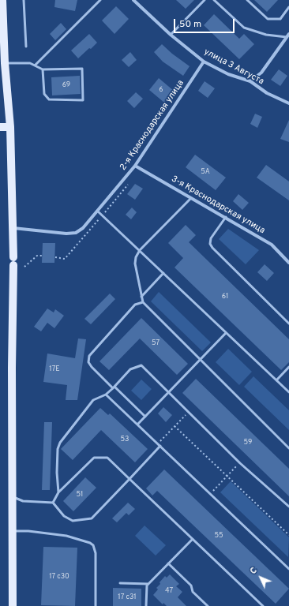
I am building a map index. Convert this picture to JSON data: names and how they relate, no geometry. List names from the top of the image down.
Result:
{
  "streets": {
    "street": ["улица 3 Августа", "2-я Краснодарская улица", "3-я Краснодарская улица"]
  },
  "crossings": [
    ["улица 3 Августа", "2-я Краснодарская улица"],
    ["2-я Краснодарская улица", "3-я Краснодарская улица"]
  ],
  "house_numbers": [
    "69",
    "6",
    "5А",
    "61",
    "57",
    "17Е",
    "53",
    "59",
    "51",
    "55",
    "17 с30",
    "47",
    "17 с31"
  ],
  "scale_bar": "50 m",
  "north": "top left"
}
